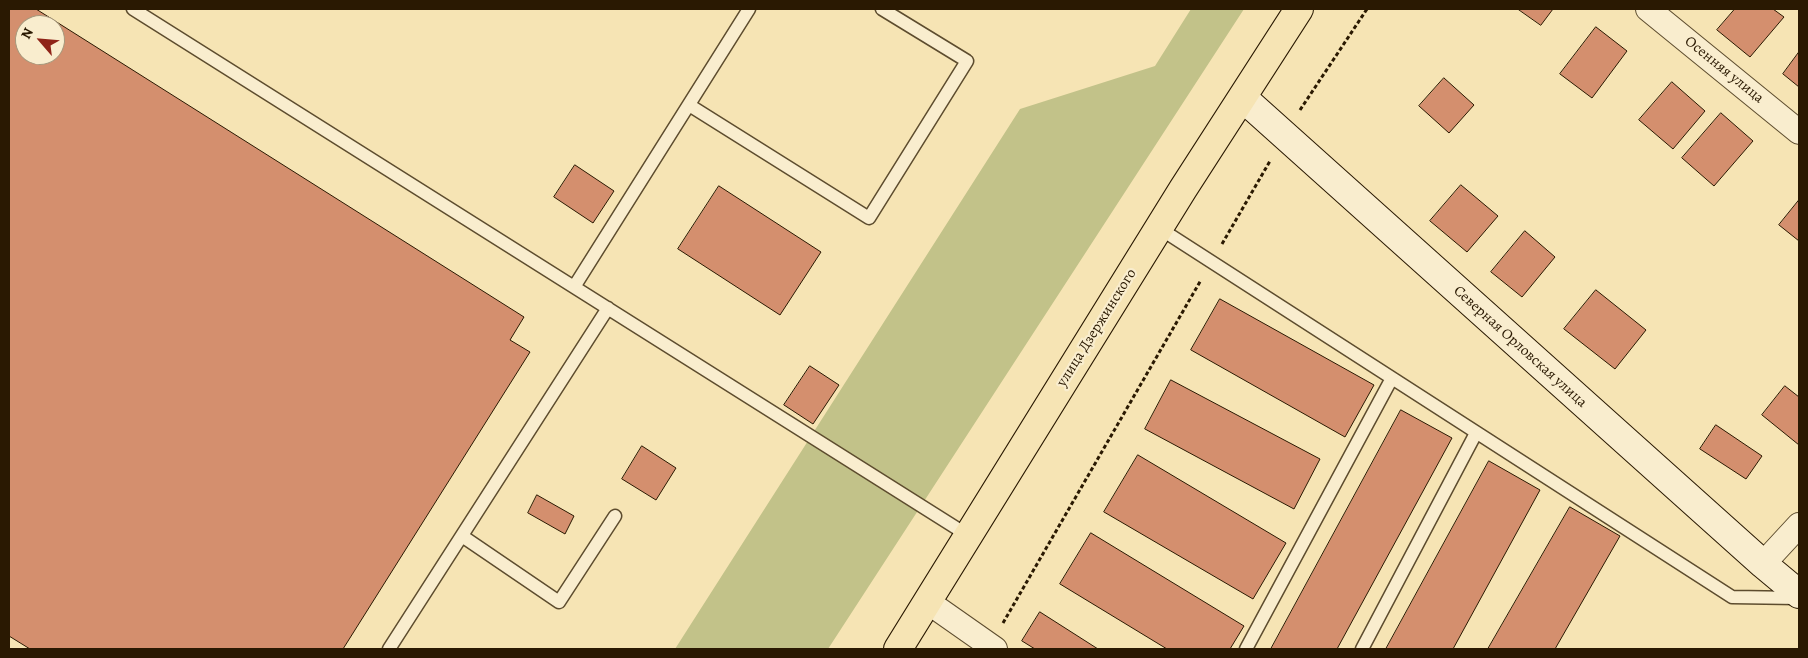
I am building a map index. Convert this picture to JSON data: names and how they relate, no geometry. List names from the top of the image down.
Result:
{
  "streets": {
    "highway": ["улица Дзержинского"],
    "street": ["Осенняя улица", "Северная Орловская улица"]
  },
  "crossings": [
    ["улица Дзержинского", "Северная Орловская улица"]
  ],
  "north": "top left"
}
